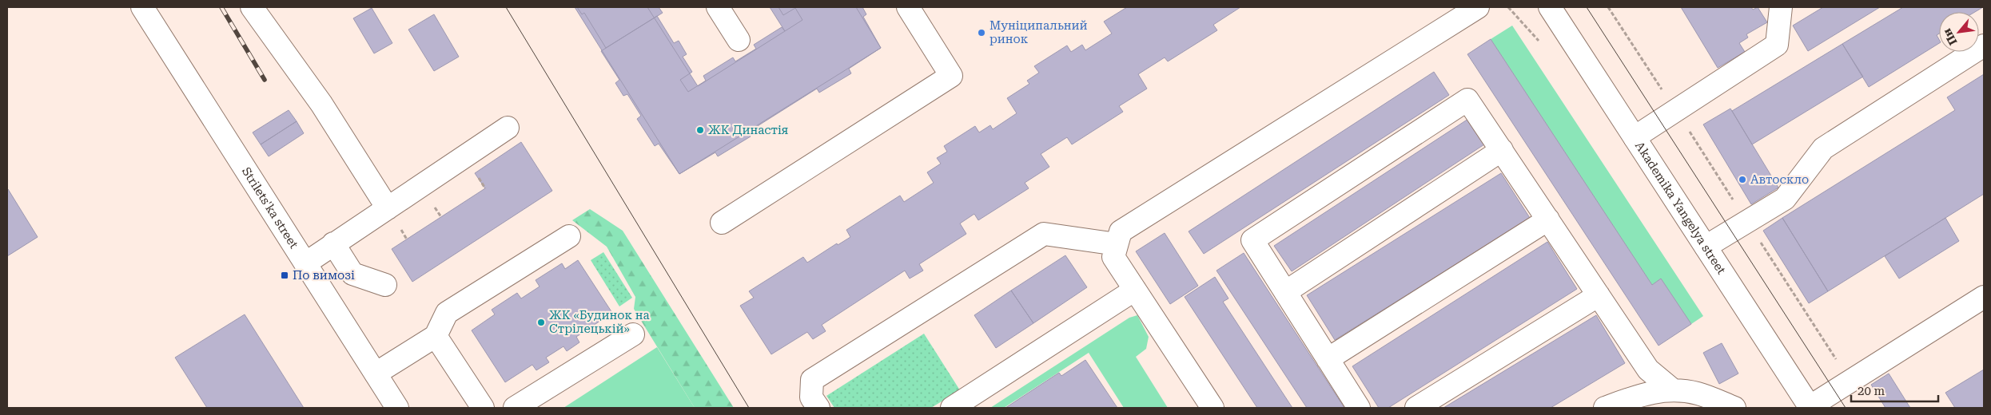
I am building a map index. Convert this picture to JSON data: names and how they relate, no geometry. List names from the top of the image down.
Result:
{
  "streets": {
    "main road": ["Strilets'ka street", "Akademika Yangelya street"]
  },
  "places": {
    "other": [
      "Муніципальний ринок",
      "ЖК Династія",
      "Автоскло",
      "ЖК «Будинок на Стрілецькій»"
    ],
    "transit": ["По вимозі"]
  },
  "scale_bar": "20 m",
  "north": "bottom left"
}
